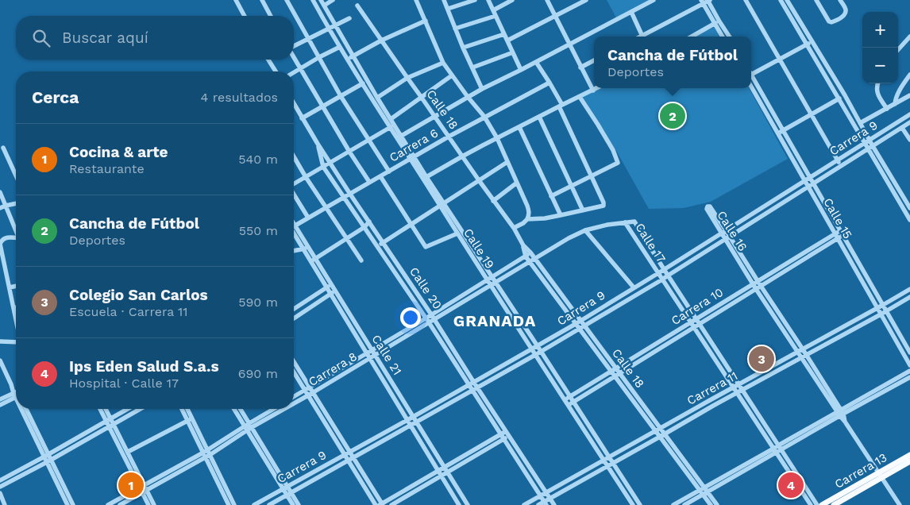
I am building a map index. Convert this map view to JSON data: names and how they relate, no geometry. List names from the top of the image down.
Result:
{
  "streets": {
    "main road": ["Carrera 13"],
    "street": [
      "Calle 18",
      "Carrera 9",
      "Carrera 6",
      "Calle 15",
      "Calle 16",
      "Calle 17",
      "Calle 19",
      "Calle 20",
      "Carrera 10",
      "Calle 21",
      "Carrera 8",
      "Carrera 11"
    ]
  },
  "crossings": [
    ["Calle 18", "Carrera 9"],
    ["Calle 18", "Carrera 6"],
    ["Calle 18", "Carrera 10"],
    ["Calle 18", "Carrera 8"],
    ["Calle 18", "Carrera 11"],
    ["Carrera 9", "Calle 15"],
    ["Carrera 9", "Calle 16"],
    ["Carrera 9", "Calle 17"],
    ["Carrera 9", "Calle 19"],
    ["Carrera 9", "Calle 20"],
    ["Carrera 9", "Calle 21"],
    ["Carrera 6", "Calle 19"],
    ["Carrera 6", "Calle 20"],
    ["Calle 15", "Carrera 10"],
    ["Calle 15", "Carrera 11"],
    ["Calle 16", "Carrera 10"],
    ["Calle 16", "Carrera 11"],
    ["Calle 16", "Carrera 13"],
    ["Calle 17", "Carrera 10"],
    ["Calle 17", "Carrera 8"],
    ["Calle 17", "Carrera 11"],
    ["Calle 19", "Carrera 10"],
    ["Calle 19", "Carrera 8"],
    ["Calle 19", "Carrera 11"],
    ["Calle 20", "Carrera 8"],
    ["Calle 20", "Carrera 11"],
    ["Calle 21", "Carrera 8"]
  ],
  "districts": ["GRANADA"],
  "page": {
    "map_buttons": ["+", "−"],
    "search": "Buscar aquí",
    "popup": ["Cancha de Fútbol", "Deportes"],
    "heading": ["Cerca", "4 resultados"],
    "pins": [
      "2",
      "3",
      "1",
      "4"
    ],
    "list": [
      {
        "mark": "1",
        "name": "Cocina & arte",
        "note": "Restaurante",
        "value": "540 m"
      },
      {
        "mark": "2",
        "name": "Cancha de Fútbol",
        "note": "Deportes",
        "value": "550 m"
      },
      {
        "mark": "3",
        "name": "Colegio San Carlos",
        "note": "Escuela · Carrera 11",
        "value": "590 m"
      },
      {
        "mark": "4",
        "name": "Ips Eden Salud S.a.s",
        "note": "Hospital · Calle 17",
        "value": "690 m"
      }
    ]
  }
}
